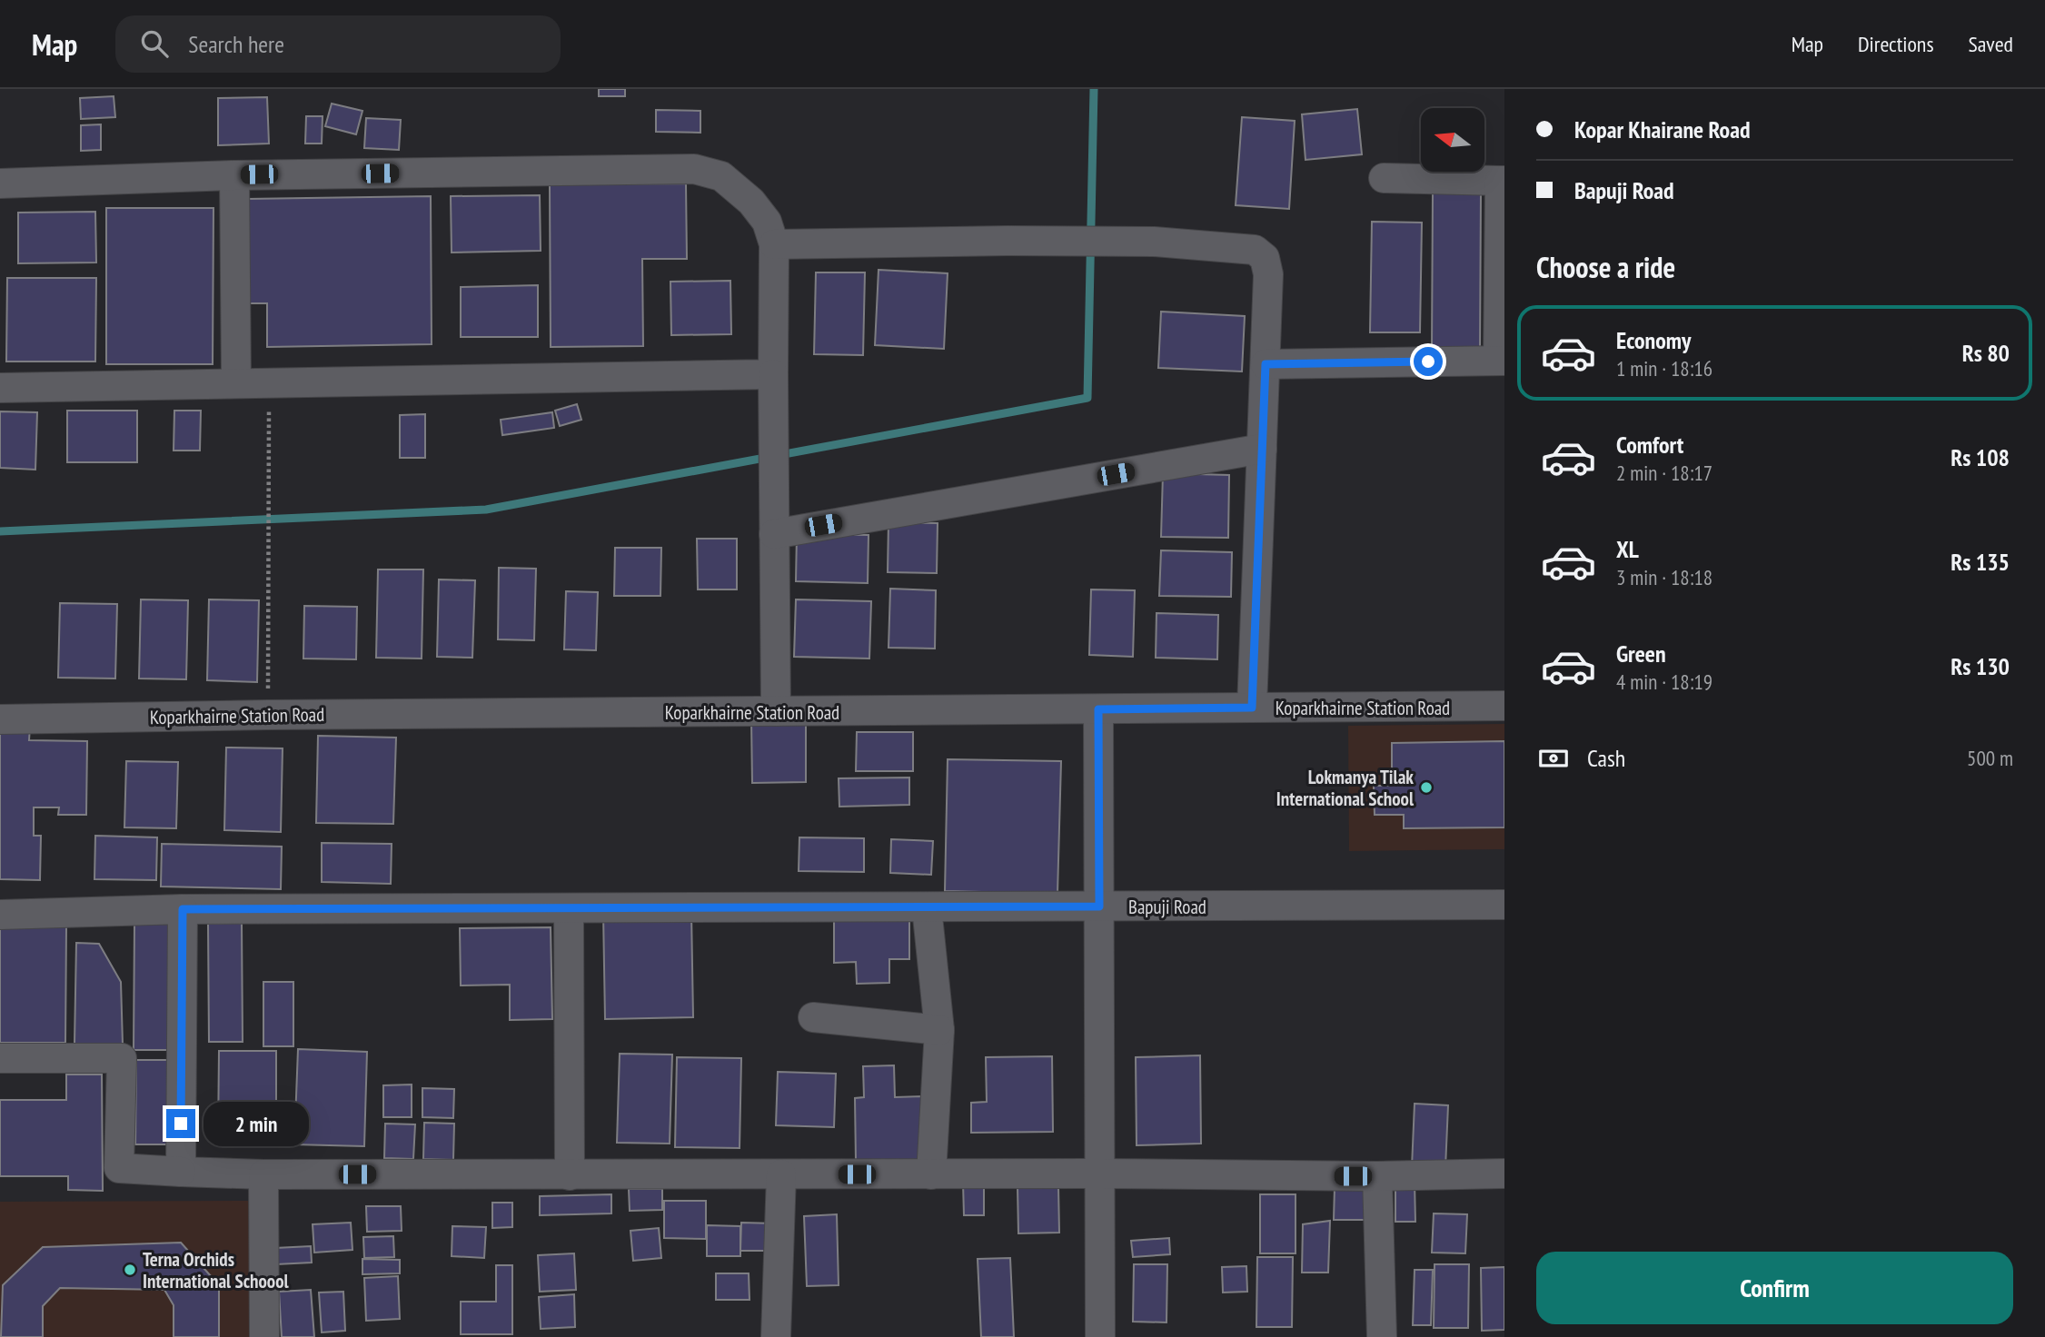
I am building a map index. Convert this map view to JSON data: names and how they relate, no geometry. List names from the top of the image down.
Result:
{
  "streets": {
    "street": ["Koparkhairne Station Road", "Bapuji Road"]
  },
  "places": ["Lokmanya Tilak International School", "Terna Orchids International Schoool"],
  "north": "left",
  "page": {
    "header": "Map",
    "search": "Search here",
    "nav": ["Map", "Directions", "Saved"],
    "banner": ["Kopar Khairane Road", "Bapuji Road"],
    "heading": "Choose a ride",
    "list": [
      {
        "name": "Economy",
        "note": "1 min · 18:16",
        "value": "Rs 80"
      },
      {
        "name": "Comfort",
        "note": "2 min · 18:17",
        "value": "Rs 108"
      },
      {
        "name": "XL",
        "note": "3 min · 18:18",
        "value": "Rs 135"
      },
      {
        "name": "Green",
        "note": "4 min · 18:19",
        "value": "Rs 130"
      }
    ],
    "pay": ["Cash", "500 m"],
    "bubble": "2 min",
    "buttons": "Confirm"
  }
}
